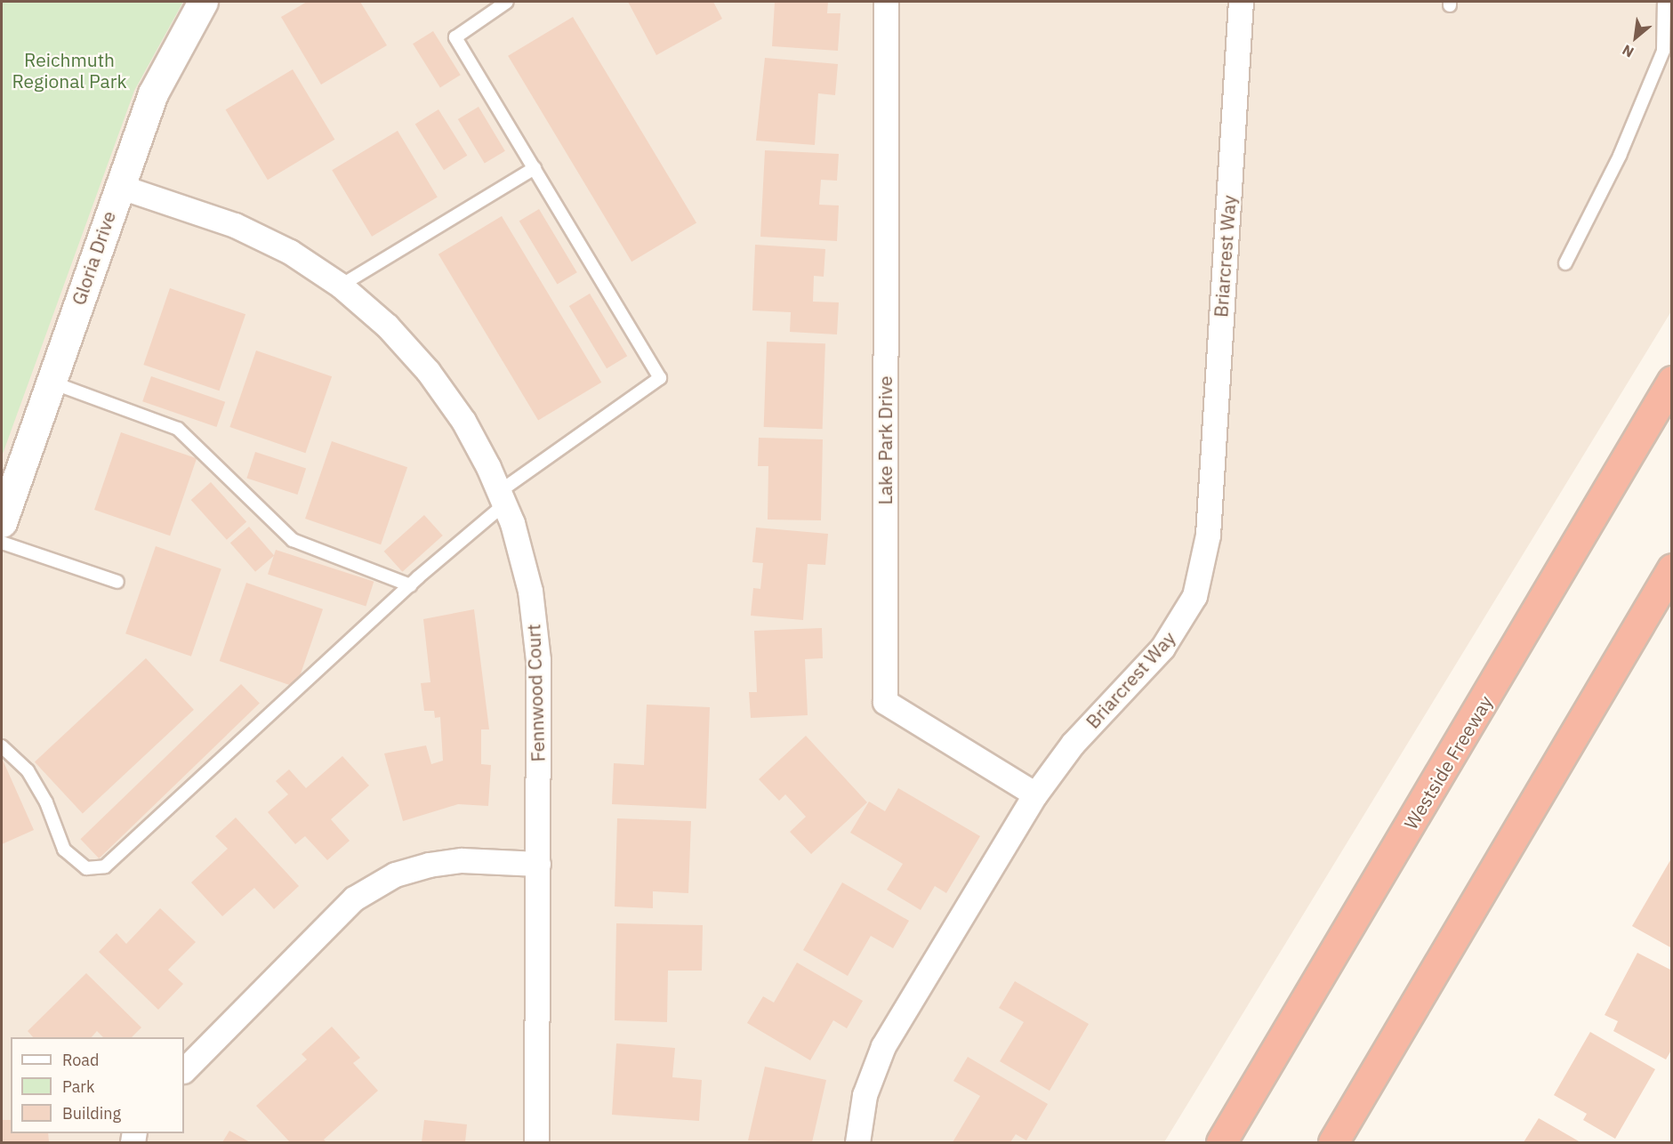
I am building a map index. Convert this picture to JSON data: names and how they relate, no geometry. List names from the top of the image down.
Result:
{
  "streets": {
    "highway": ["Westside Freeway"],
    "street": [
      "Briarcrest Way",
      "Gloria Drive",
      "Lake Park Drive",
      "Fennwood Court"
    ]
  },
  "crossings": [
    ["Briarcrest Way", "Lake Park Drive"],
    ["Gloria Drive", "Fennwood Court"]
  ],
  "parks": ["Reichmuth Regional Park"],
  "legend": ["Road", "Park", "Building"],
  "north": "bottom left"
}
